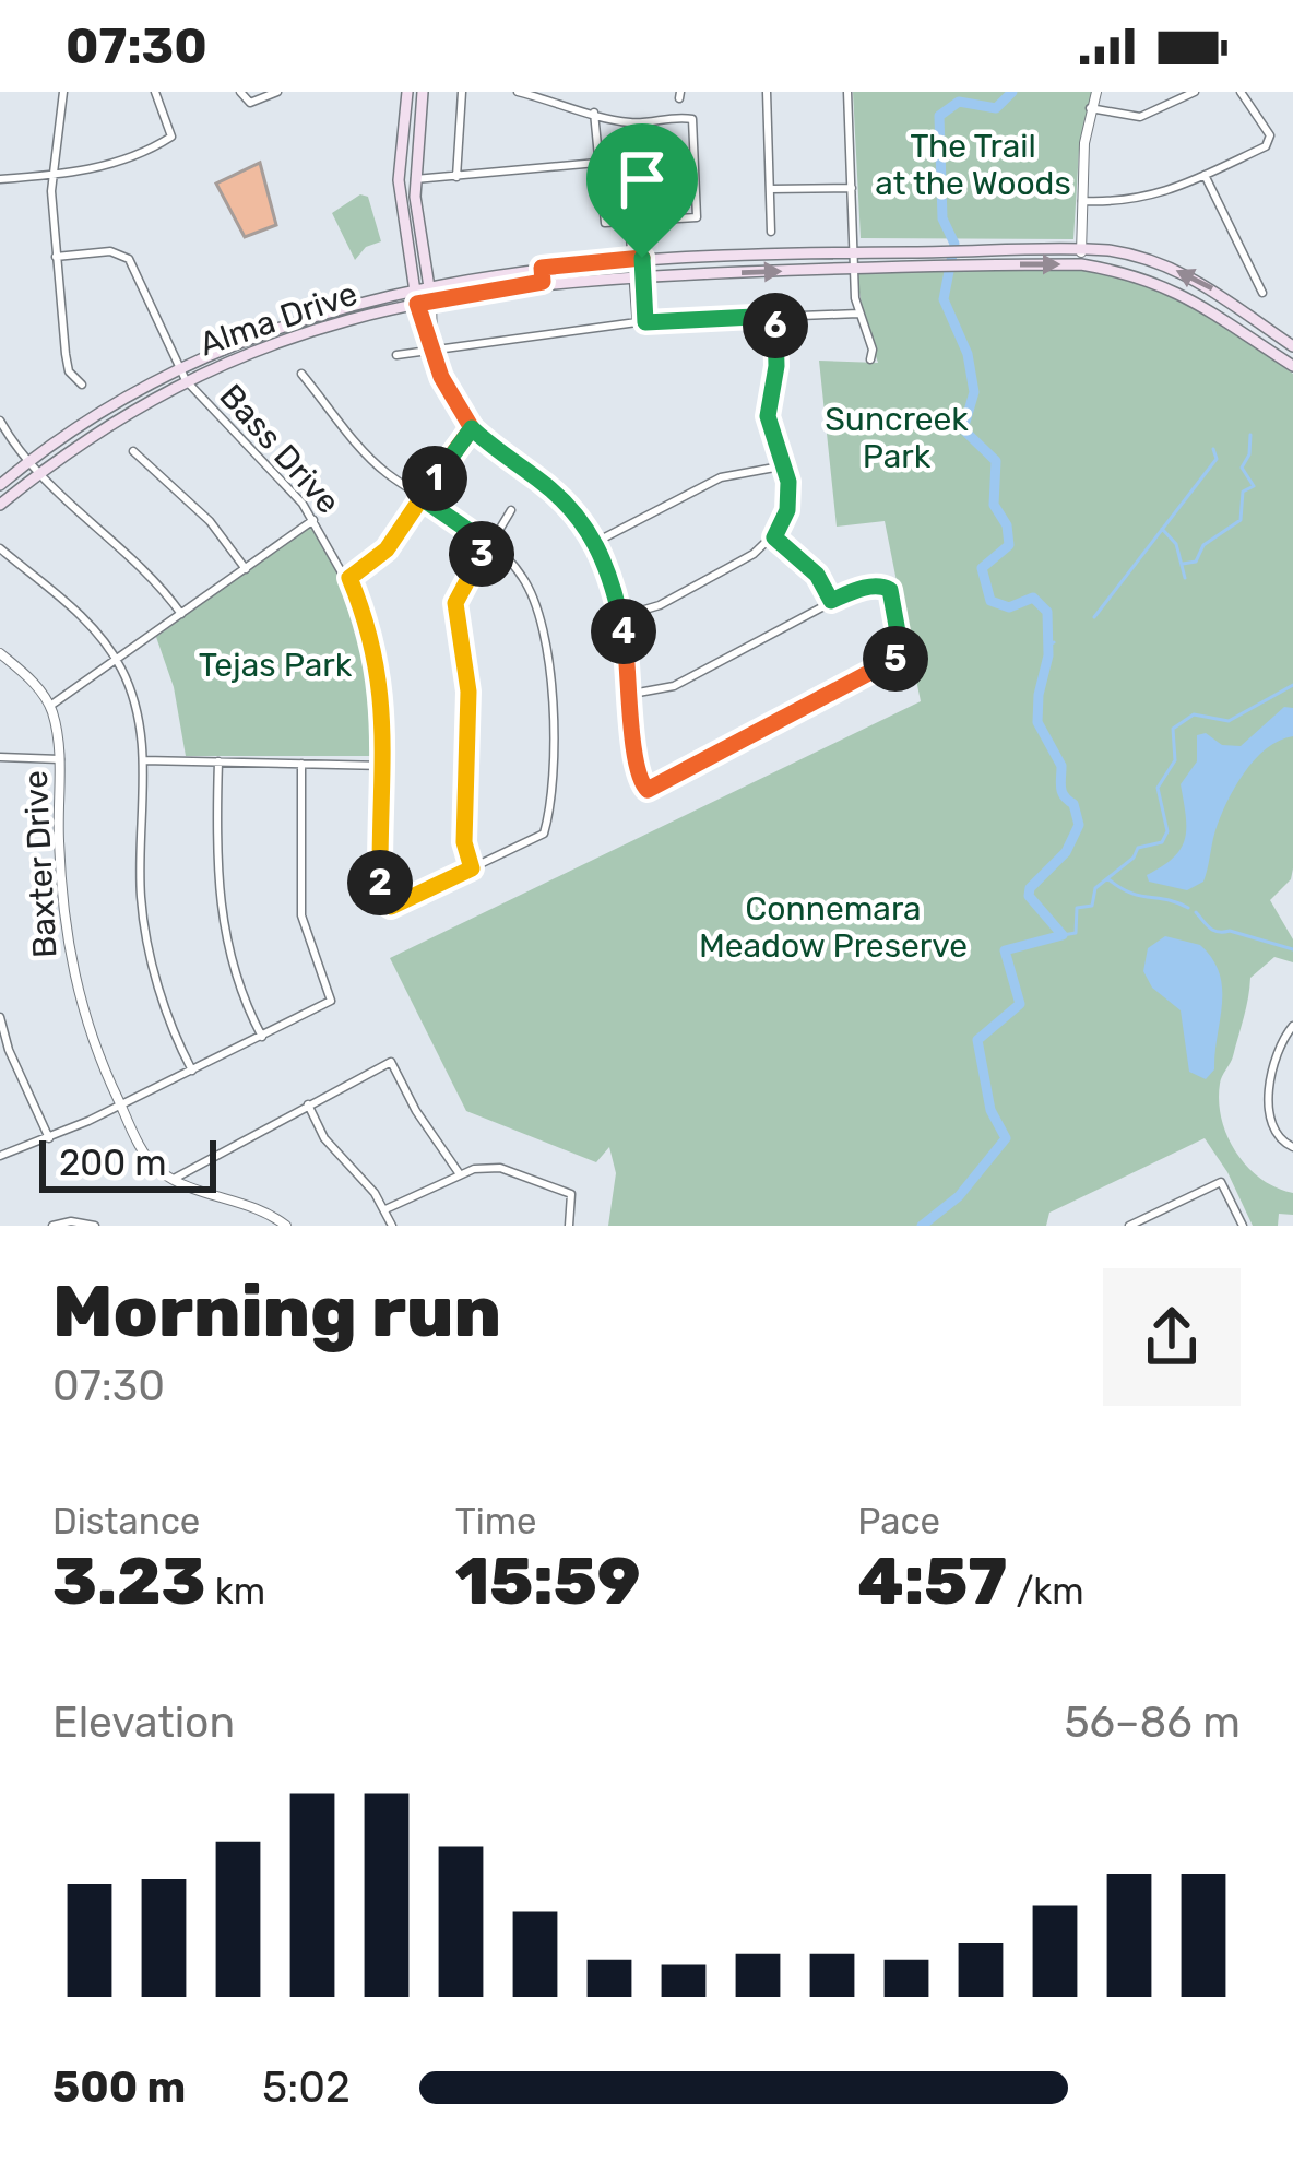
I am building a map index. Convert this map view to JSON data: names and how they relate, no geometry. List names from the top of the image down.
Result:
{
  "streets": {
    "main road": ["Alma Drive"],
    "street": ["Bass Drive", "Baxter Drive"]
  },
  "crossings": [
    ["Alma Drive", "Bass Drive"]
  ],
  "parks": [
    "The Trail at the Woods",
    "Suncreek Park",
    "Tejas Park",
    "Connemara Meadow Preserve"
  ],
  "scale_bar": "200 m",
  "page": {
    "status": "07:30",
    "pins": [
      "6",
      "1",
      "3",
      "4",
      "5",
      "2"
    ],
    "scale": "200 m",
    "heading": ["Morning run", "07:30"],
    "stats": [
      ["Distance", "3.23 km"],
      ["Time", "15:59"],
      ["Pace", "4:57 /km"]
    ],
    "chart": ["Elevation", "56–86 m"],
    "list": [
      {
        "name": "500 m",
        "note": "5:02"
      }
    ]
  }
}
